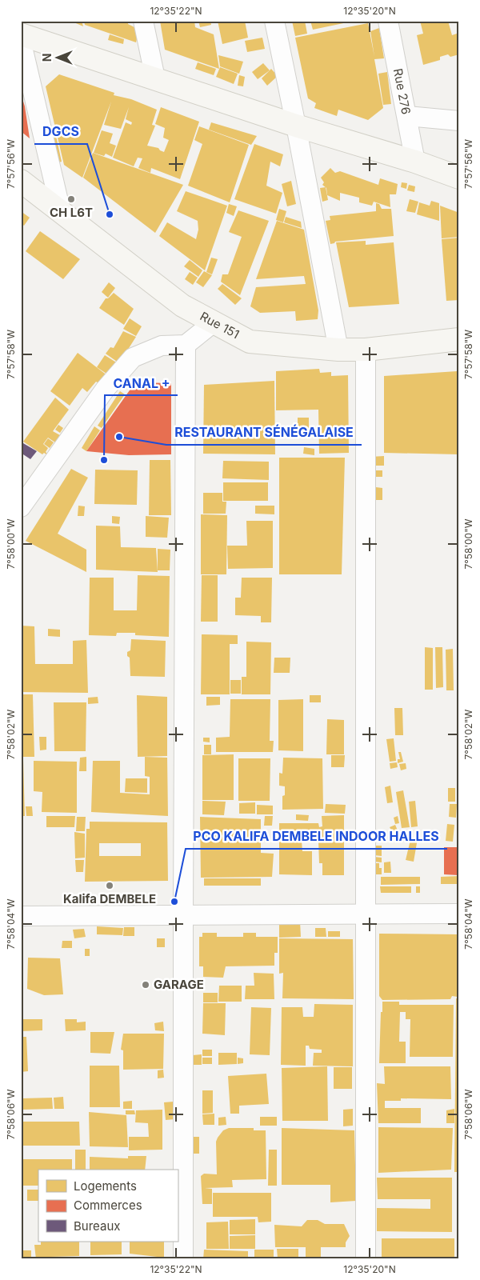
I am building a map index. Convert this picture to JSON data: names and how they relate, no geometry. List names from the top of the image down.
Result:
{
  "streets": {
    "main road": ["Rue 151"],
    "street": ["Rue 276"]
  },
  "places": [
    "CH L6T",
    "DGCS",
    "RESTAURANT SÉNÉGALAISE",
    "CANAL +",
    "Kalifa DEMBELE",
    "PCO KALIFA DEMBELE INDOOR HALLES",
    "GARAGE"
  ],
  "legend": ["Logements", "Commerces", "Bureaux"],
  "north": "left",
  "coordinates": [
    "12°35'22\"N",
    "12°35'20\"N",
    "7°57'56\"W",
    "7°57'58\"W",
    "7°58'00\"W",
    "7°58'02\"W",
    "7°58'04\"W",
    "7°58'06\"W"
  ]
}
